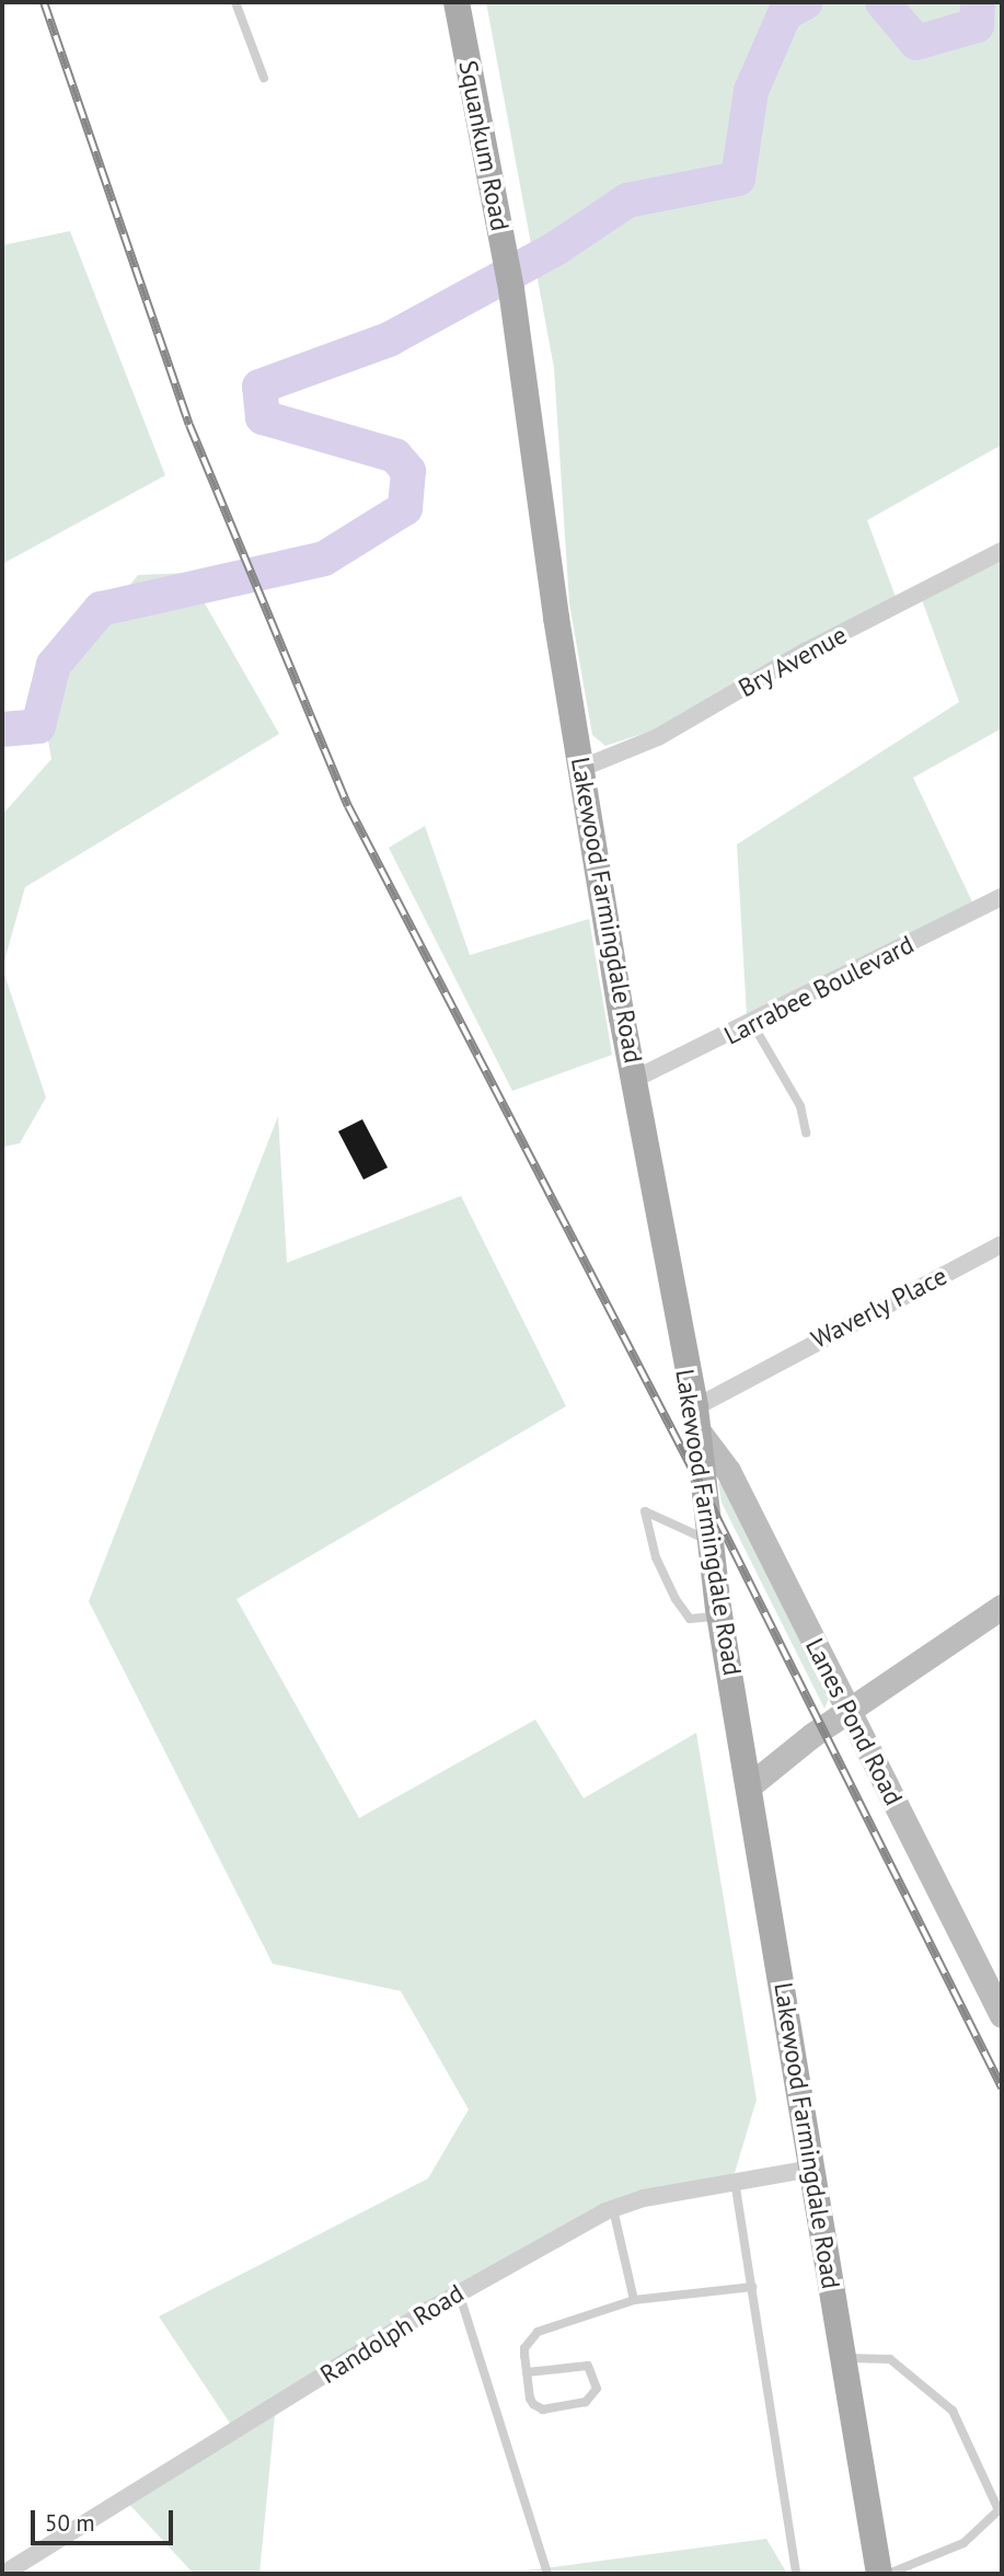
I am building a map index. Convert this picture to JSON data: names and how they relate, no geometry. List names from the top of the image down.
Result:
{
  "streets": {
    "main road": ["Squankum Road", "Lakewood Farmingdale Road"],
    "street": [
      "Bry Avenue",
      "Larrabee Boulevard",
      "Waverly Place",
      "Lanes Pond Road",
      "Randolph Road"
    ]
  },
  "crossings": [
    ["Squankum Road", "Lakewood Farmingdale Road"],
    ["Bry Avenue", "Lakewood Farmingdale Road"],
    ["Lakewood Farmingdale Road", "Larrabee Boulevard"],
    ["Lakewood Farmingdale Road", "Waverly Place"],
    ["Lakewood Farmingdale Road", "Lanes Pond Road"],
    ["Lakewood Farmingdale Road", "Randolph Road"],
    ["Waverly Place", "Lanes Pond Road"]
  ],
  "scale_bar": "50 m"
}
